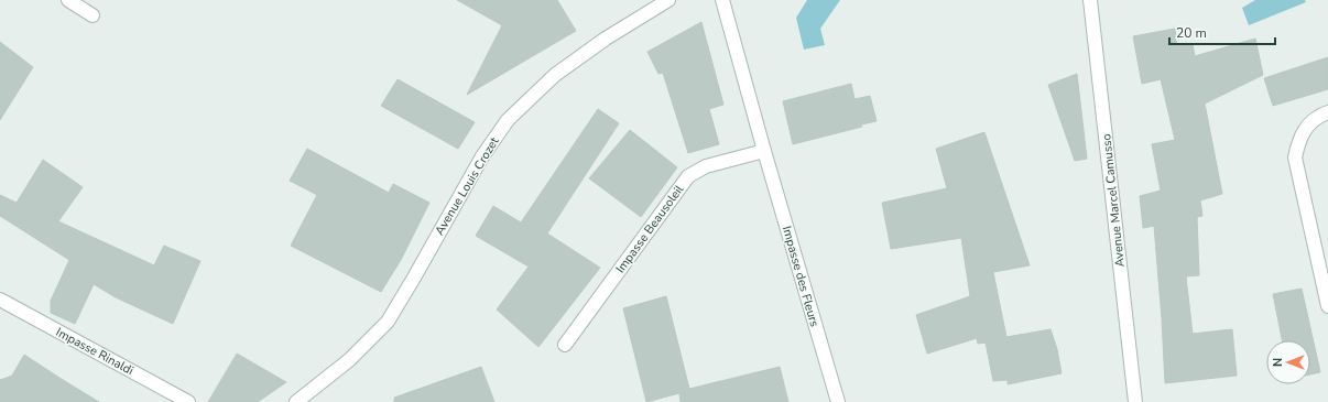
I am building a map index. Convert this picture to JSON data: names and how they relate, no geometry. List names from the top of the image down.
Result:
{
  "streets": {
    "street": [
      "Avenue Louis Crozet",
      "Avenue Marcel Camusso",
      "Impasse Beausoleil",
      "Impasse des Fleurs",
      "Impasse Rinaldi"
    ]
  },
  "crossings": [
    ["Impasse Beausoleil", "Impasse des Fleurs"]
  ],
  "scale_bar": "20 m",
  "north": "left"
}
